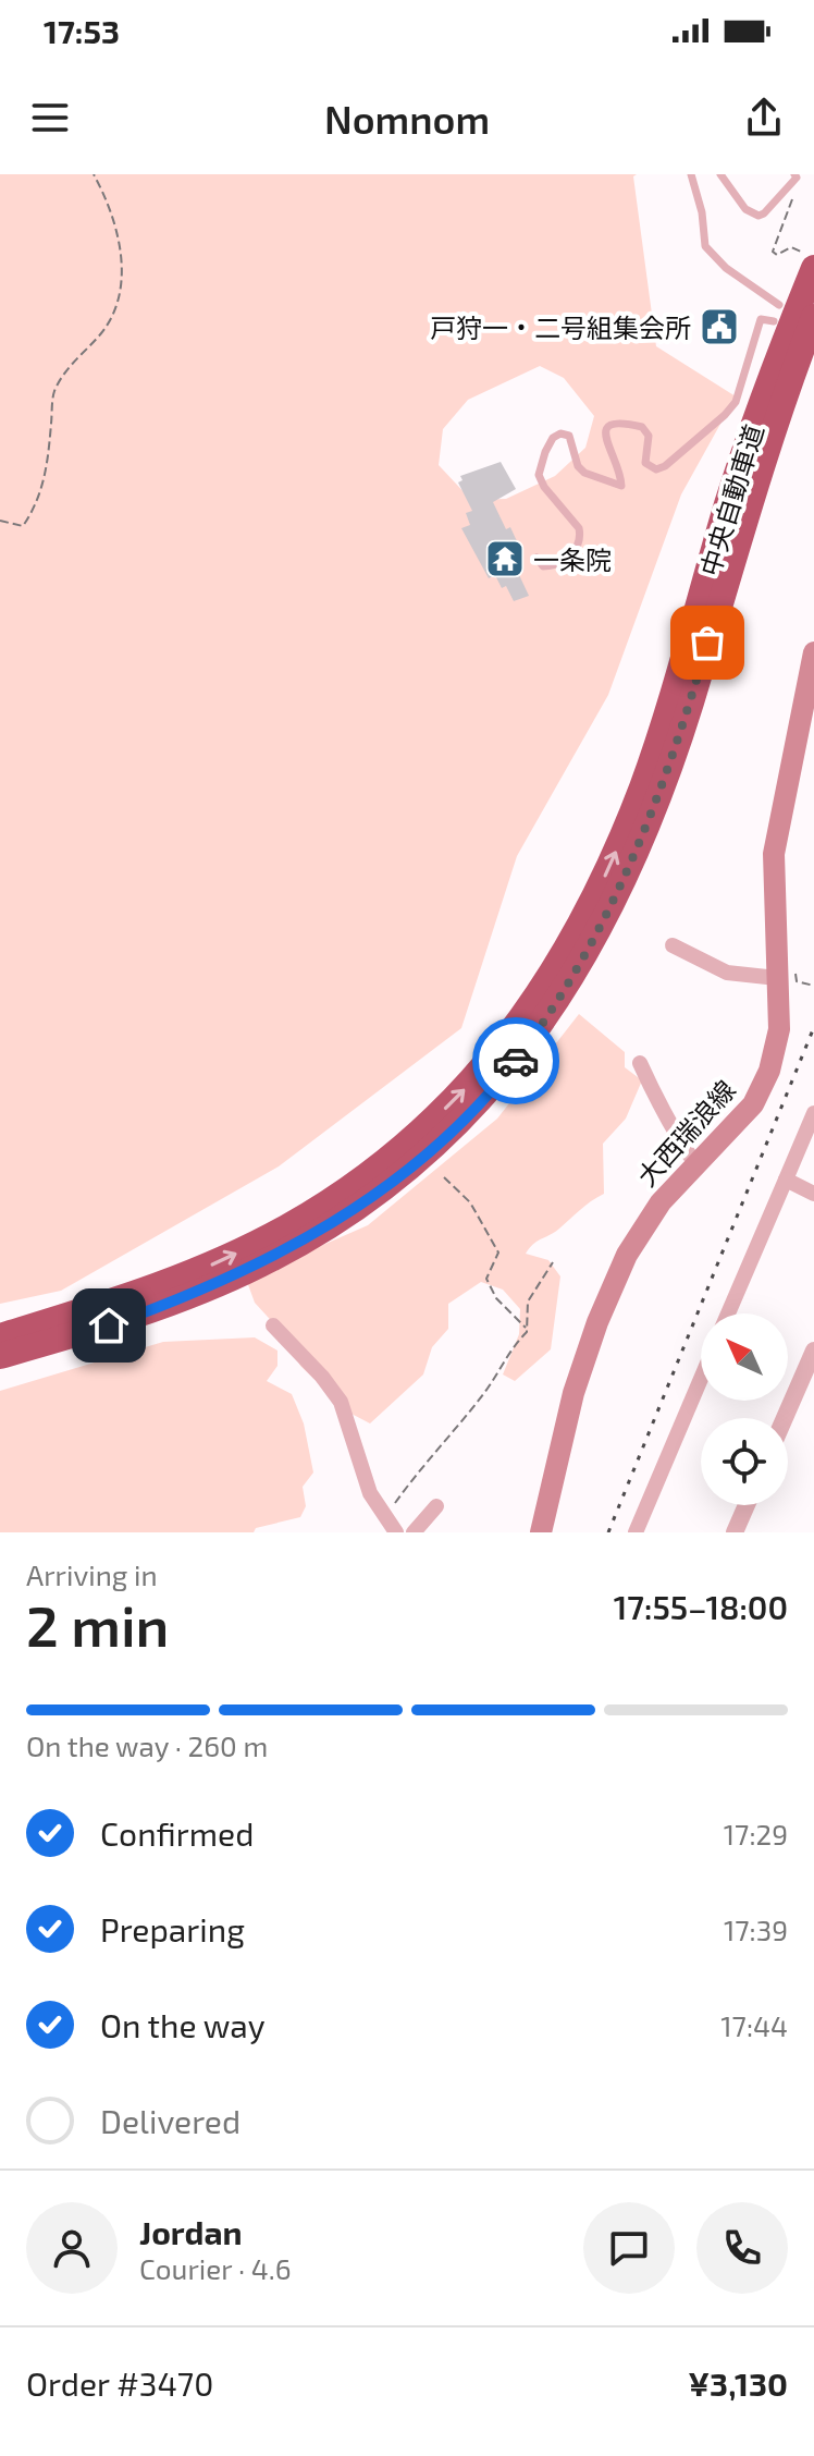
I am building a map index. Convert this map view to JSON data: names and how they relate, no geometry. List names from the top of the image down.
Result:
{
  "streets": {
    "highway": ["中央自動車道"],
    "main road": ["大西瑞浪線"]
  },
  "places": {
    "public building": ["戸狩一・二号組集会所"],
    "temple": ["一条院"]
  },
  "north": "top left",
  "page": {
    "status": "17:53",
    "header": "Nomnom",
    "heading": ["2 min", "Arriving in", "17:55–18:00"],
    "panel": [
      "Jordan",
      "Courier · 4.6",
      "Order #3470",
      "¥3,130"
    ],
    "bar": "On the way · 260 m",
    "list": [
      ["Confirmed", "17:29"],
      ["Preparing", "17:39"],
      ["On the way", "17:44"],
      "Delivered"
    ]
  }
}
